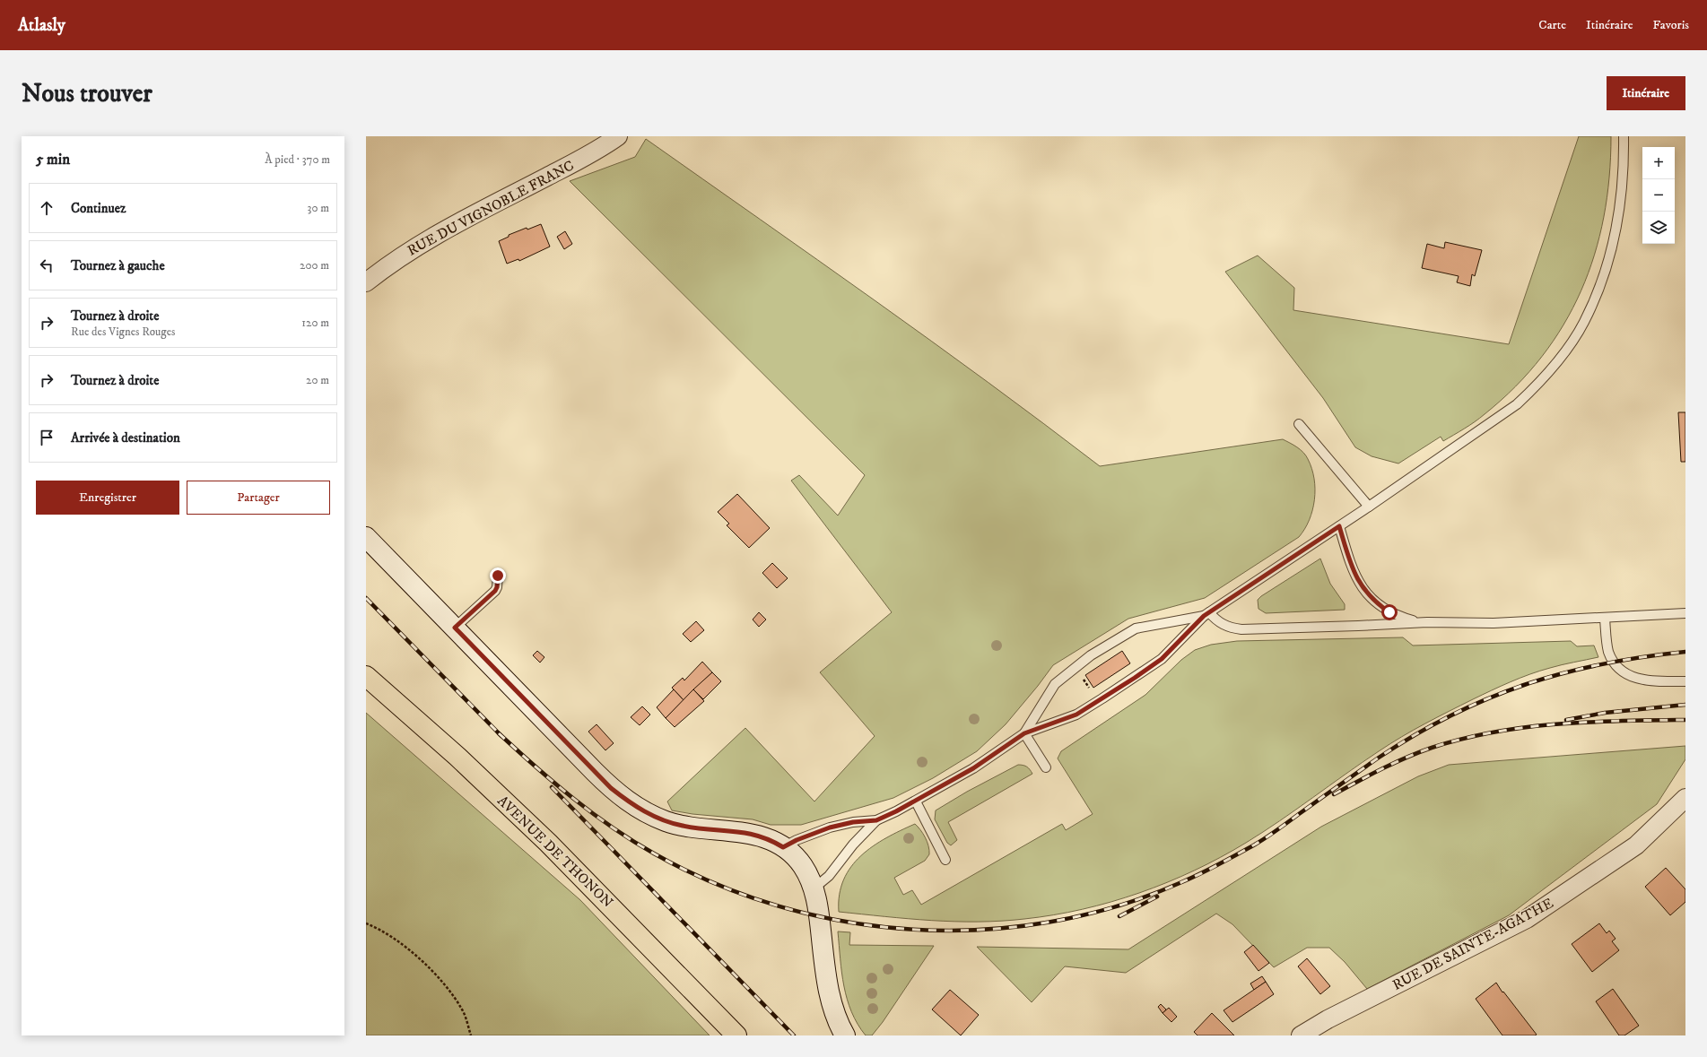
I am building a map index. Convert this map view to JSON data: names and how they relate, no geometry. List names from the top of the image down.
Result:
{
  "streets": {
    "main road": ["AVENUE DE THONON"],
    "street": ["RUE DU VIGNOBLE FRANC", "RUE DE SAINTE-AGATHE"]
  },
  "page": {
    "header": "Atlasly",
    "nav": ["Carte", "Itinéraire", "Favoris"],
    "buttons": [
      "Itinéraire",
      ["Enregistrer", "Partager"]
    ],
    "title": "Nous trouver",
    "heading": ["5 min", "À pied · 370 m"],
    "map_buttons": ["+", "−"],
    "list": [
      ["Continuez", "30 m"],
      ["Tournez à gauche", "200 m"],
      ["Tournez à droite", "Rue des Vignes Rouges", "120 m"],
      ["Tournez à droite", "20 m"],
      "Arrivée à destination"
    ]
  }
}
